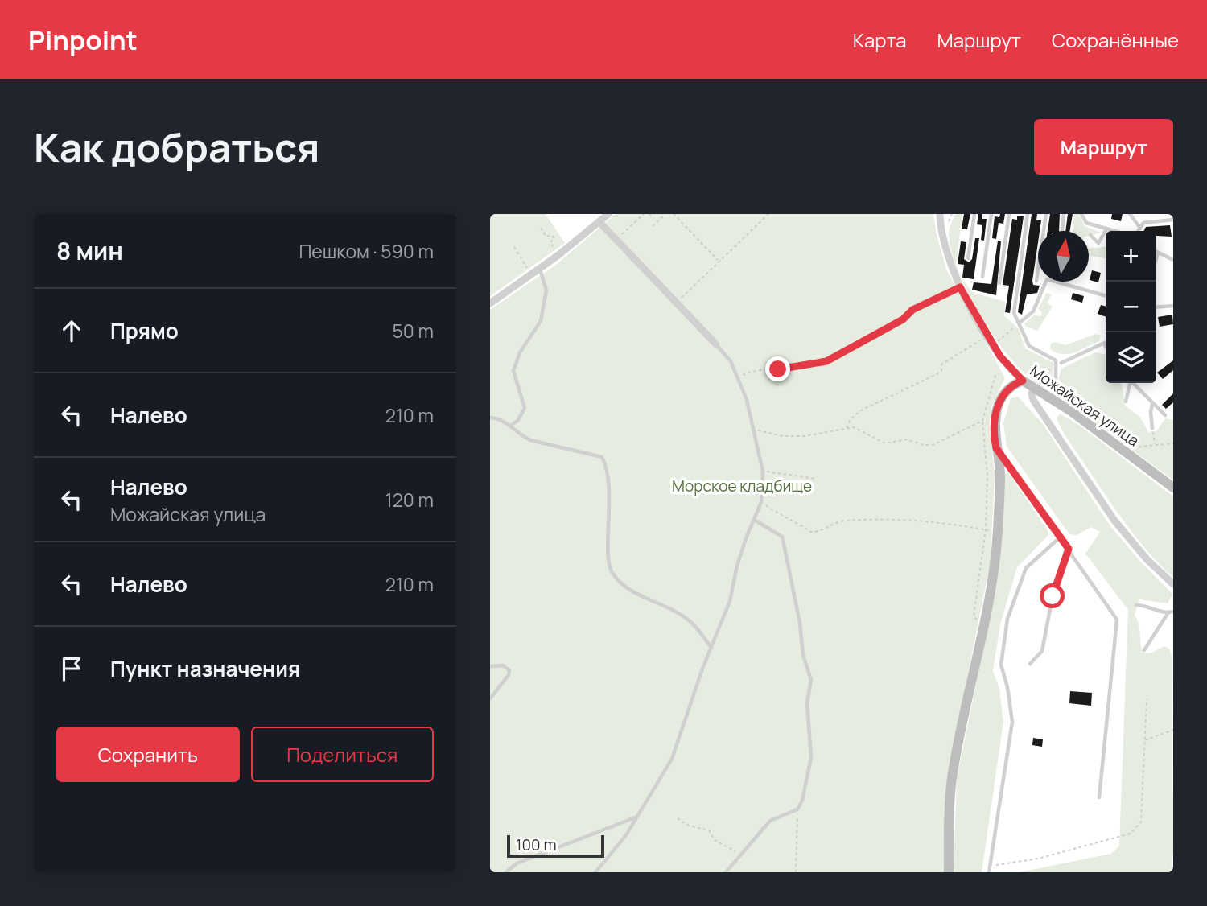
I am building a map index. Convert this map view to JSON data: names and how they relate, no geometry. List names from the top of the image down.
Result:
{
  "streets": {
    "main road": ["Можайская улица"]
  },
  "parks": ["Морское кладбище"],
  "scale_bar": "100 m",
  "north": "top",
  "page": {
    "header": "Pinpoint",
    "nav": ["Карта", "Маршрут", "Сохранённые"],
    "buttons": [
      "Маршрут",
      ["Сохранить", "Поделиться"]
    ],
    "title": "Как добраться",
    "heading": ["8 мин", "Пешком · 590 m"],
    "map_buttons": ["+", "−"],
    "list": [
      ["Прямо", "50 m"],
      ["Налево", "210 m"],
      ["Налево", "Можайская улица", "120 m"],
      ["Налево", "210 m"],
      "Пункт назначения"
    ],
    "scale": "100 m"
  }
}
